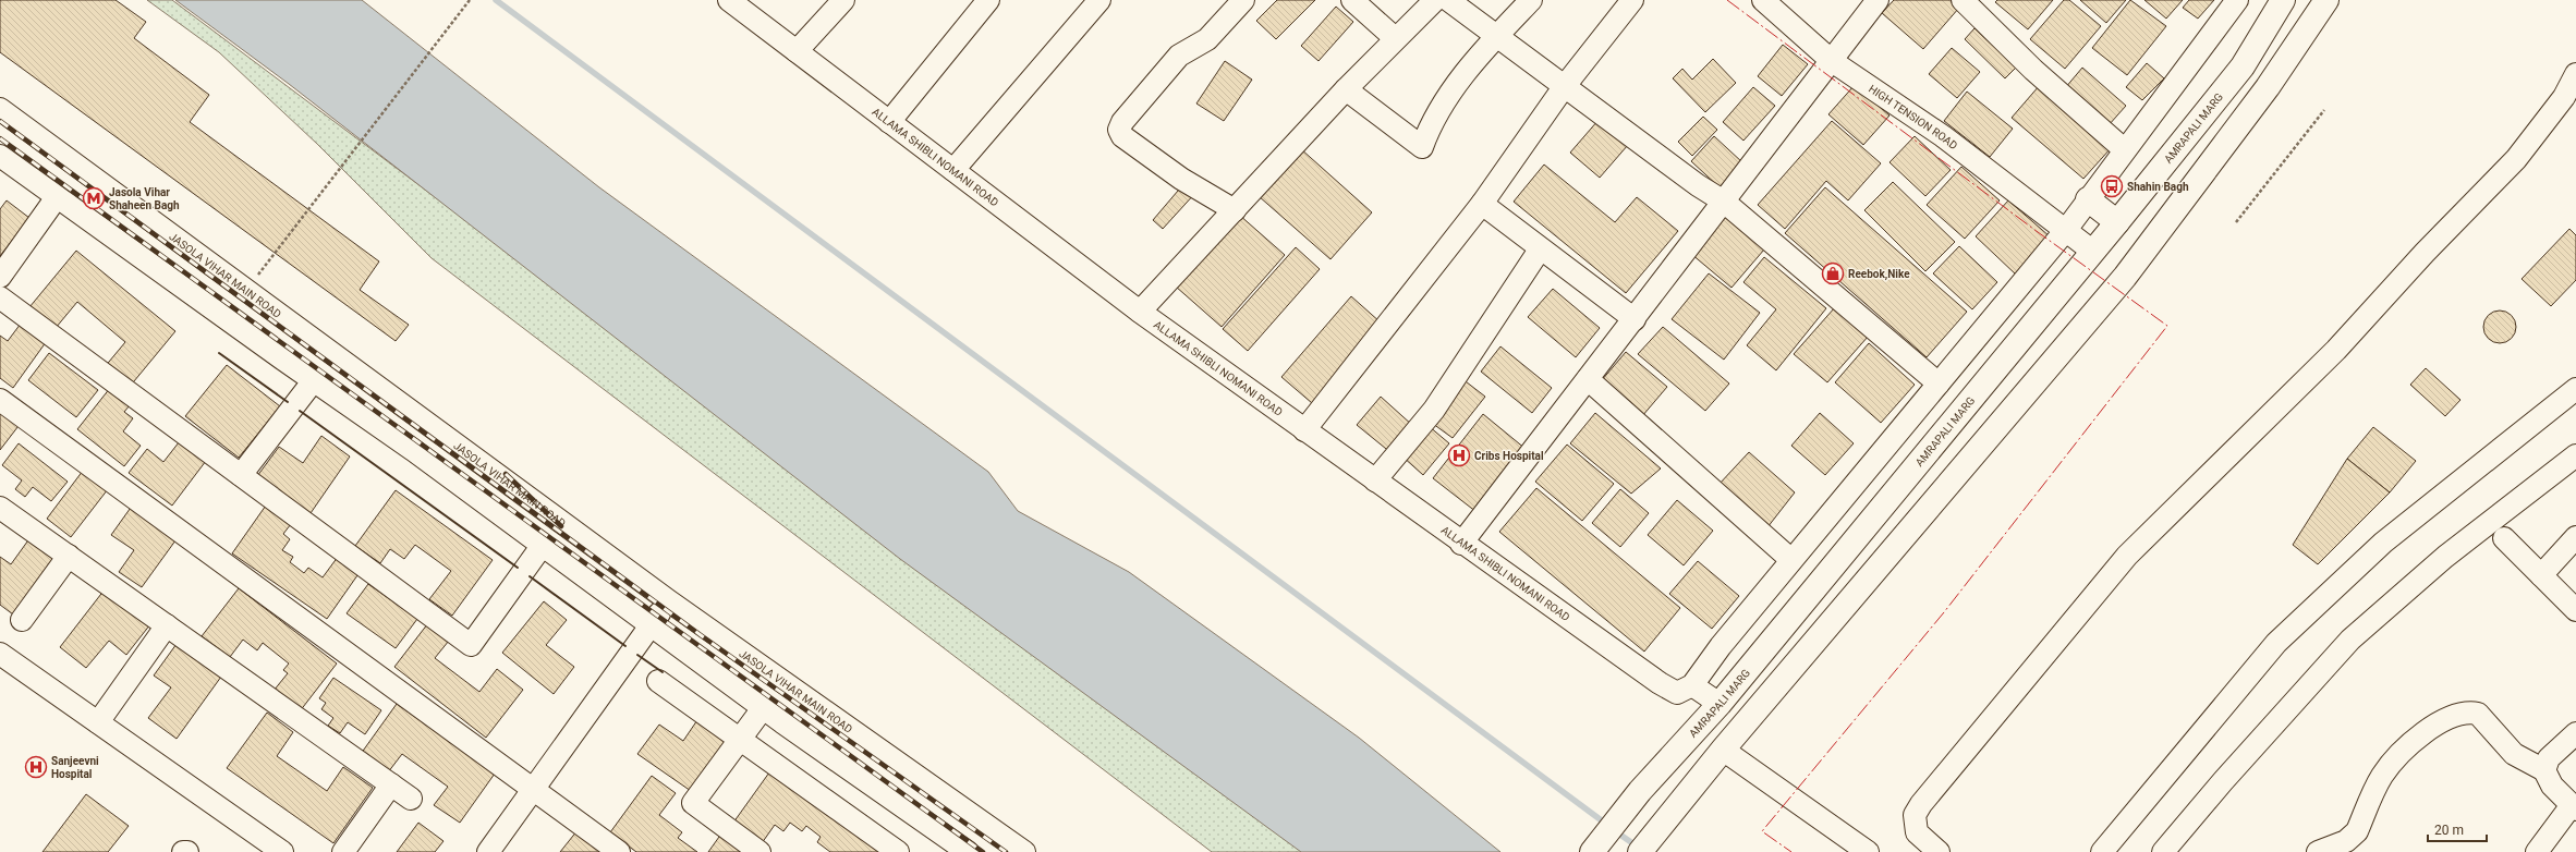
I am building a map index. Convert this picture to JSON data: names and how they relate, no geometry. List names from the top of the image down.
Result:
{
  "streets": {
    "main road": ["AMRAPALI MARG"],
    "street": ["HIGH TENSION ROAD", "ALLAMA SHIBLI NOMANI ROAD", "JASOLA VIHAR MAIN ROAD"]
  },
  "crossings": [
    ["HIGH TENSION ROAD", "AMRAPALI MARG"]
  ],
  "places": {
    "bus stop": ["Shahin Bagh"],
    "metro station": ["Jasola Vihar Shaheen Bagh"],
    "shop": ["Reebok,Nike"],
    "hospital": ["Cribs Hospital", "Sanjeevni Hospital"]
  },
  "scale_bar": "20 m"
}
